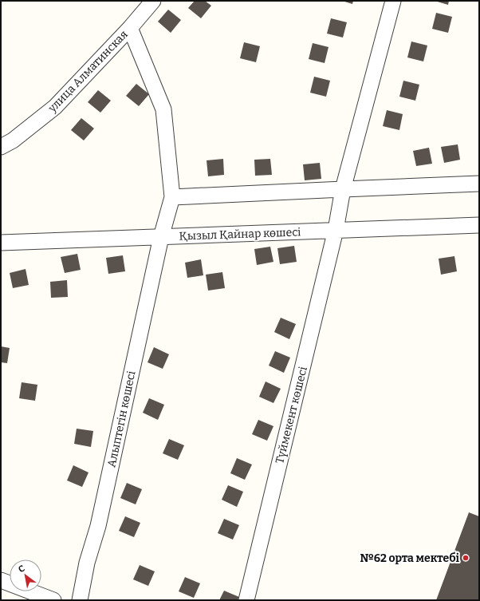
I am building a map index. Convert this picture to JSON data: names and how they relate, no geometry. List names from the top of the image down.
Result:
{
  "streets": {
    "street": [
      "улица Алматинская",
      "Қызыл Қайнар көшесі",
      "Түймекент көшесі",
      "Алыптегін көшесі"
    ]
  },
  "crossings": [
    ["Қызыл Қайнар көшесі", "Түймекент көшесі"],
    ["Қызыл Қайнар көшесі", "Алыптегін көшесі"]
  ],
  "places": ["№62 орта мектебі"],
  "north": "top left"
}
